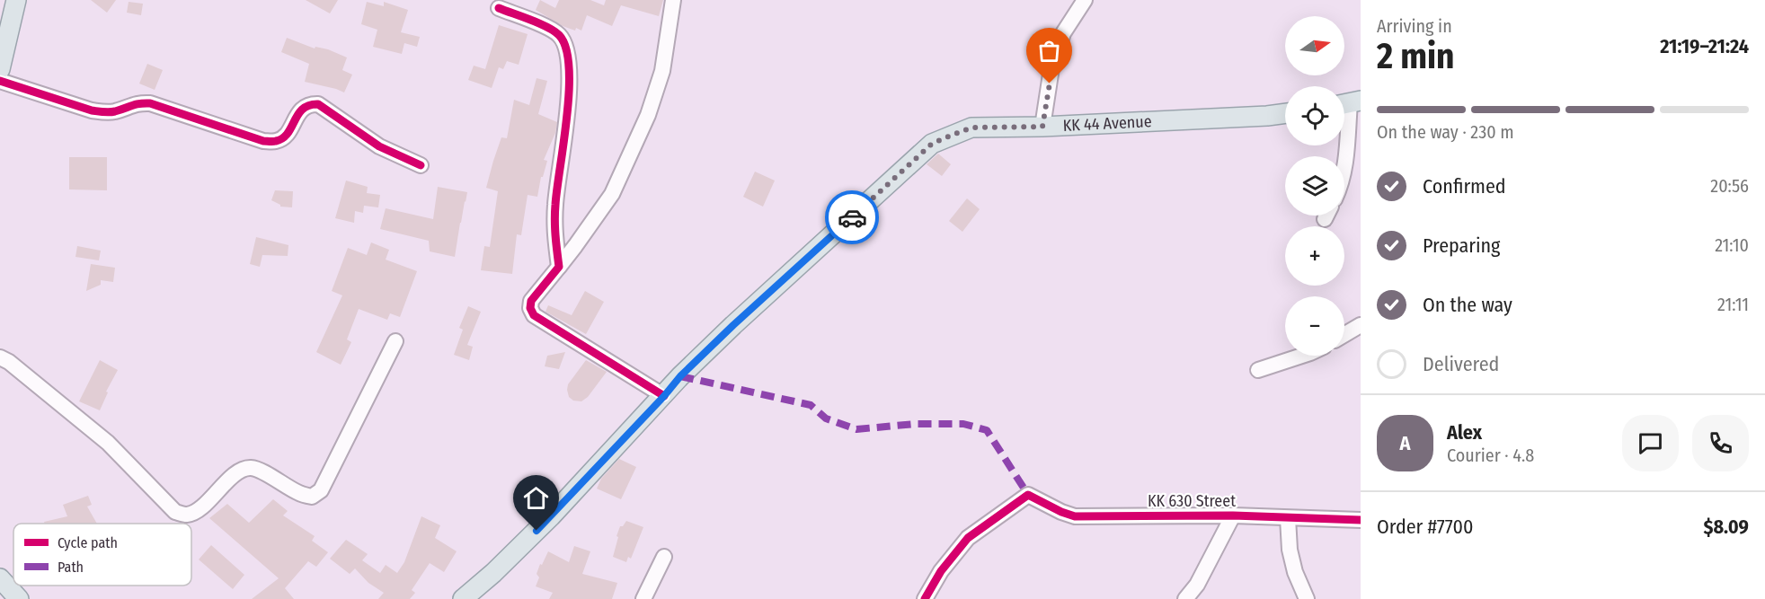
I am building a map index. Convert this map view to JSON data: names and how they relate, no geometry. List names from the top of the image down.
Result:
{
  "streets": {
    "main road": ["KK 44 Avenue"],
    "street": ["KK 630 Street"]
  },
  "legend": ["Cycle path", "Path"],
  "north": "right",
  "page": {
    "heading": ["2 min", "Arriving in", "21:19–21:24"],
    "panel": [
      "Alex",
      "Courier · 4.8",
      "Order #7700",
      "$8.09"
    ],
    "map_buttons": ["+", "−"],
    "bar": "On the way · 230 m",
    "list": [
      ["Confirmed", "20:56"],
      ["Preparing", "21:10"],
      ["On the way", "21:11"],
      "Delivered"
    ],
    "round": "A"
  }
}
